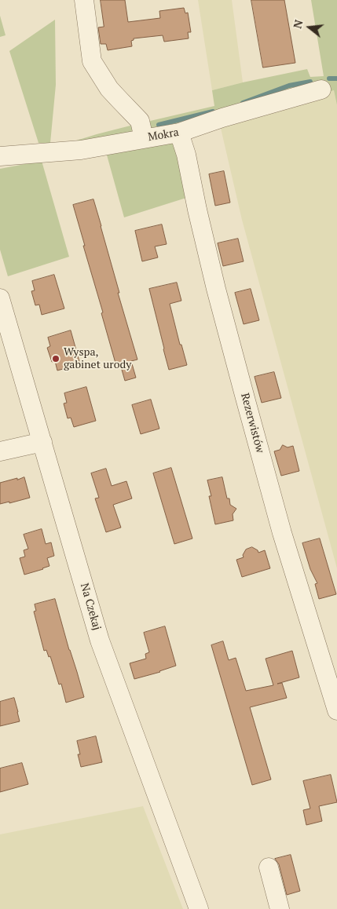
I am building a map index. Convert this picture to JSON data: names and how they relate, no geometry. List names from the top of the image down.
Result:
{
  "streets": {
    "street": ["Mokra", "Rezerwistów", "Na Czekaj"]
  },
  "crossings": [
    ["Mokra", "Rezerwistów"]
  ],
  "places": ["Wyspa, gabinet urody"],
  "north": "left"
}
